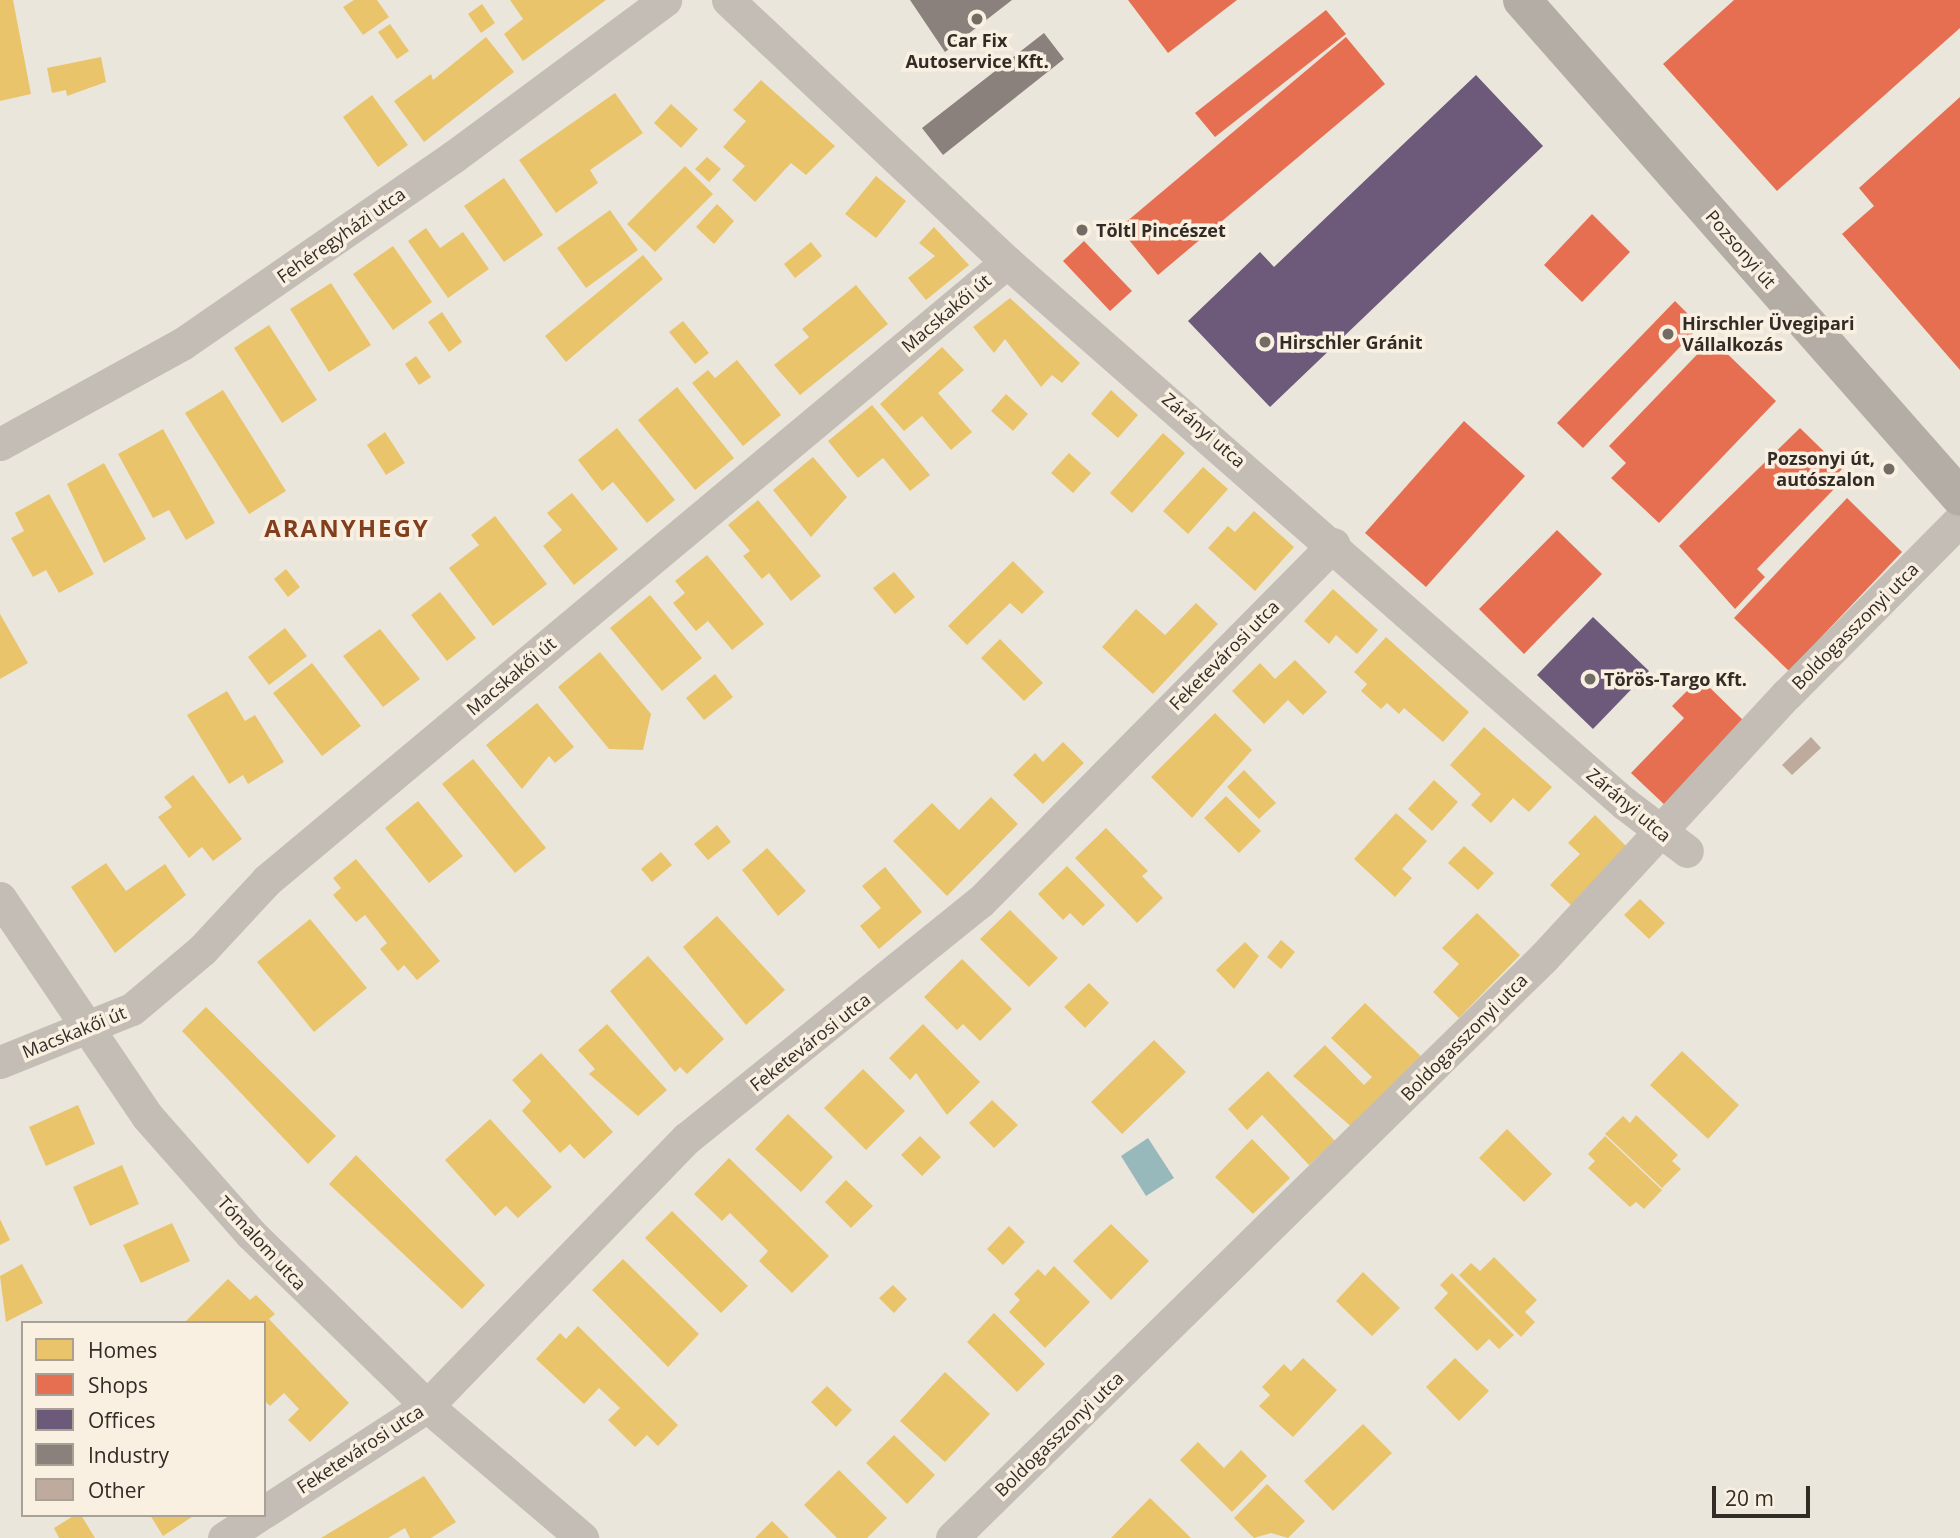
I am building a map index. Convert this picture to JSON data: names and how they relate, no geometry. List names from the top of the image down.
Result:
{
  "streets": {
    "main road": ["Pozsonyi út"],
    "street": [
      "Fehéregyházi utca",
      "Macskakői út",
      "Zárányi utca",
      "Boldogasszonyi utca",
      "Feketevárosi utca",
      "Tómalom utca"
    ]
  },
  "crossings": [
    ["Macskakői út", "Zárányi utca"],
    ["Macskakői út", "Tómalom utca"],
    ["Zárányi utca", "Boldogasszonyi utca"],
    ["Zárányi utca", "Feketevárosi utca"],
    ["Feketevárosi utca", "Tómalom utca"]
  ],
  "districts": ["ARANYHEGY"],
  "places": [
    "Car Fix Autoservice Kft.",
    "Töltl Pincészet",
    "Hirschler Üvegipari Vállalkozás",
    "Hirschler Gránit",
    "Pozsonyi út, autószalon",
    "Törös-Targo Kft."
  ],
  "legend": [
    "Homes",
    "Shops",
    "Offices",
    "Industry",
    "Other"
  ],
  "scale_bar": "20 m"
}
